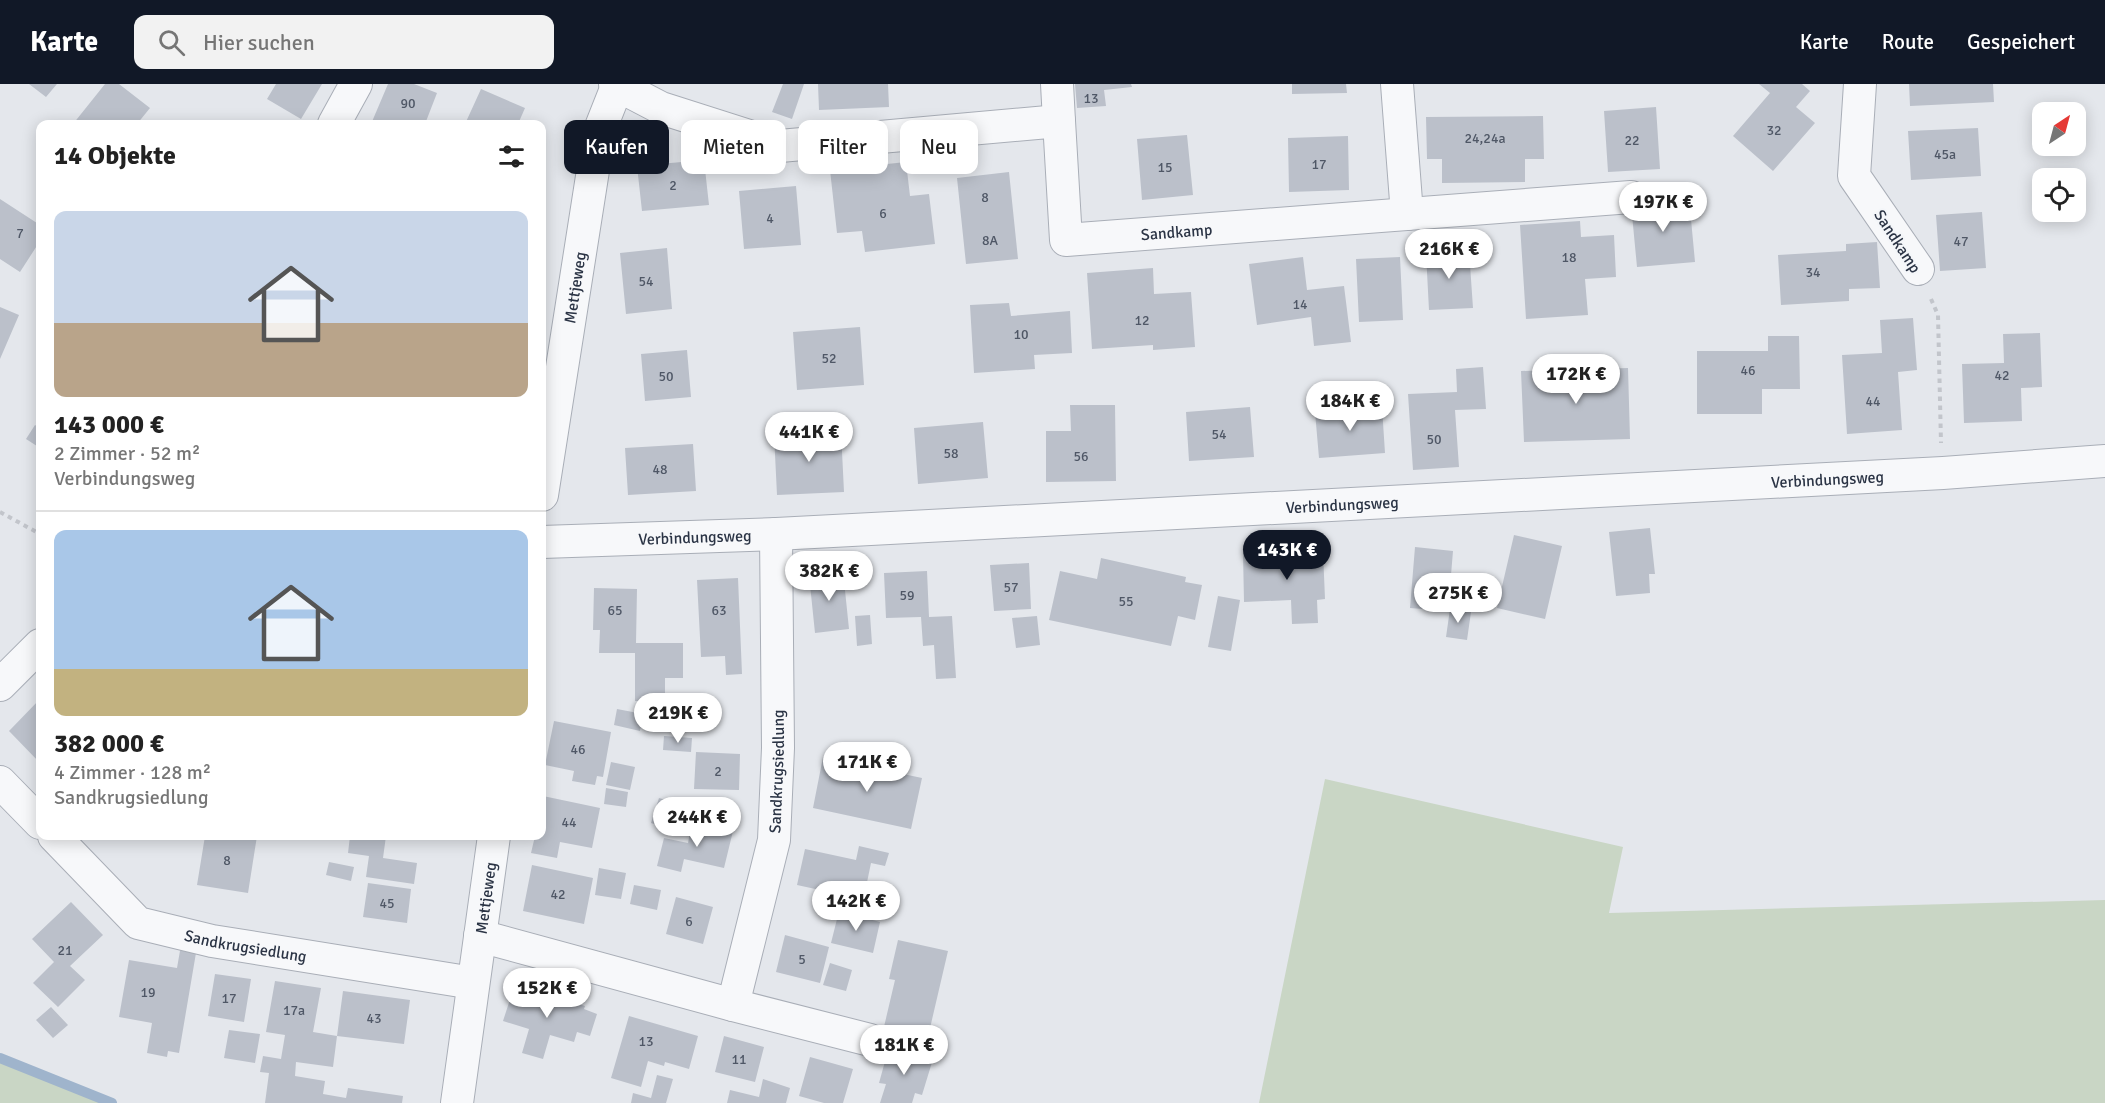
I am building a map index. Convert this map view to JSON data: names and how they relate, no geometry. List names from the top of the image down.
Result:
{
  "streets": {
    "street": [
      "Sandkamp",
      "Mettjeweg",
      "Verbindungsweg",
      "Sandkrugsiedlung"
    ]
  },
  "crossings": [
    ["Sandkamp", "Verbindungsweg"],
    ["Mettjeweg", "Sandkrugsiedlung"],
    ["Verbindungsweg", "Sandkrugsiedlung"]
  ],
  "house_numbers": [
    "13",
    "90",
    "32",
    "24,24a",
    "22",
    "45a",
    "17",
    "15",
    "2",
    "8",
    "6",
    "4",
    "7",
    "8A",
    "47",
    "18",
    "34",
    "54",
    "14",
    "12",
    "10",
    "52",
    "46",
    "42",
    "50",
    "44",
    "54",
    "50",
    "58",
    "56",
    "48",
    "57",
    "59",
    "55",
    "65",
    "63",
    "46",
    "2",
    "44",
    "8",
    "42",
    "45",
    "6",
    "21",
    "5",
    "19",
    "17",
    "17a",
    "43",
    "13",
    "11"
  ],
  "north": "top right",
  "page": {
    "header": "Karte",
    "search": "Hier suchen",
    "nav": ["Karte", "Route", "Gespeichert"],
    "chip": [
      "Kaufen",
      "Mieten",
      "Filter",
      "Neu"
    ],
    "heading": "14 Objekte",
    "price": [
      "197K €",
      "216K €",
      "172K €",
      "184K €",
      "441K €",
      "143K €",
      "382K €",
      "275K €",
      "219K €",
      "171K €",
      "244K €",
      "142K €",
      "152K €",
      "181K €"
    ],
    "list": [
      {
        "name": "143 000 €",
        "note": "2 Zimmer · 52 m² · Verbindungsweg"
      },
      {
        "name": "382 000 €",
        "note": "4 Zimmer · 128 m² · Sandkrugsiedlung"
      }
    ]
  }
}
